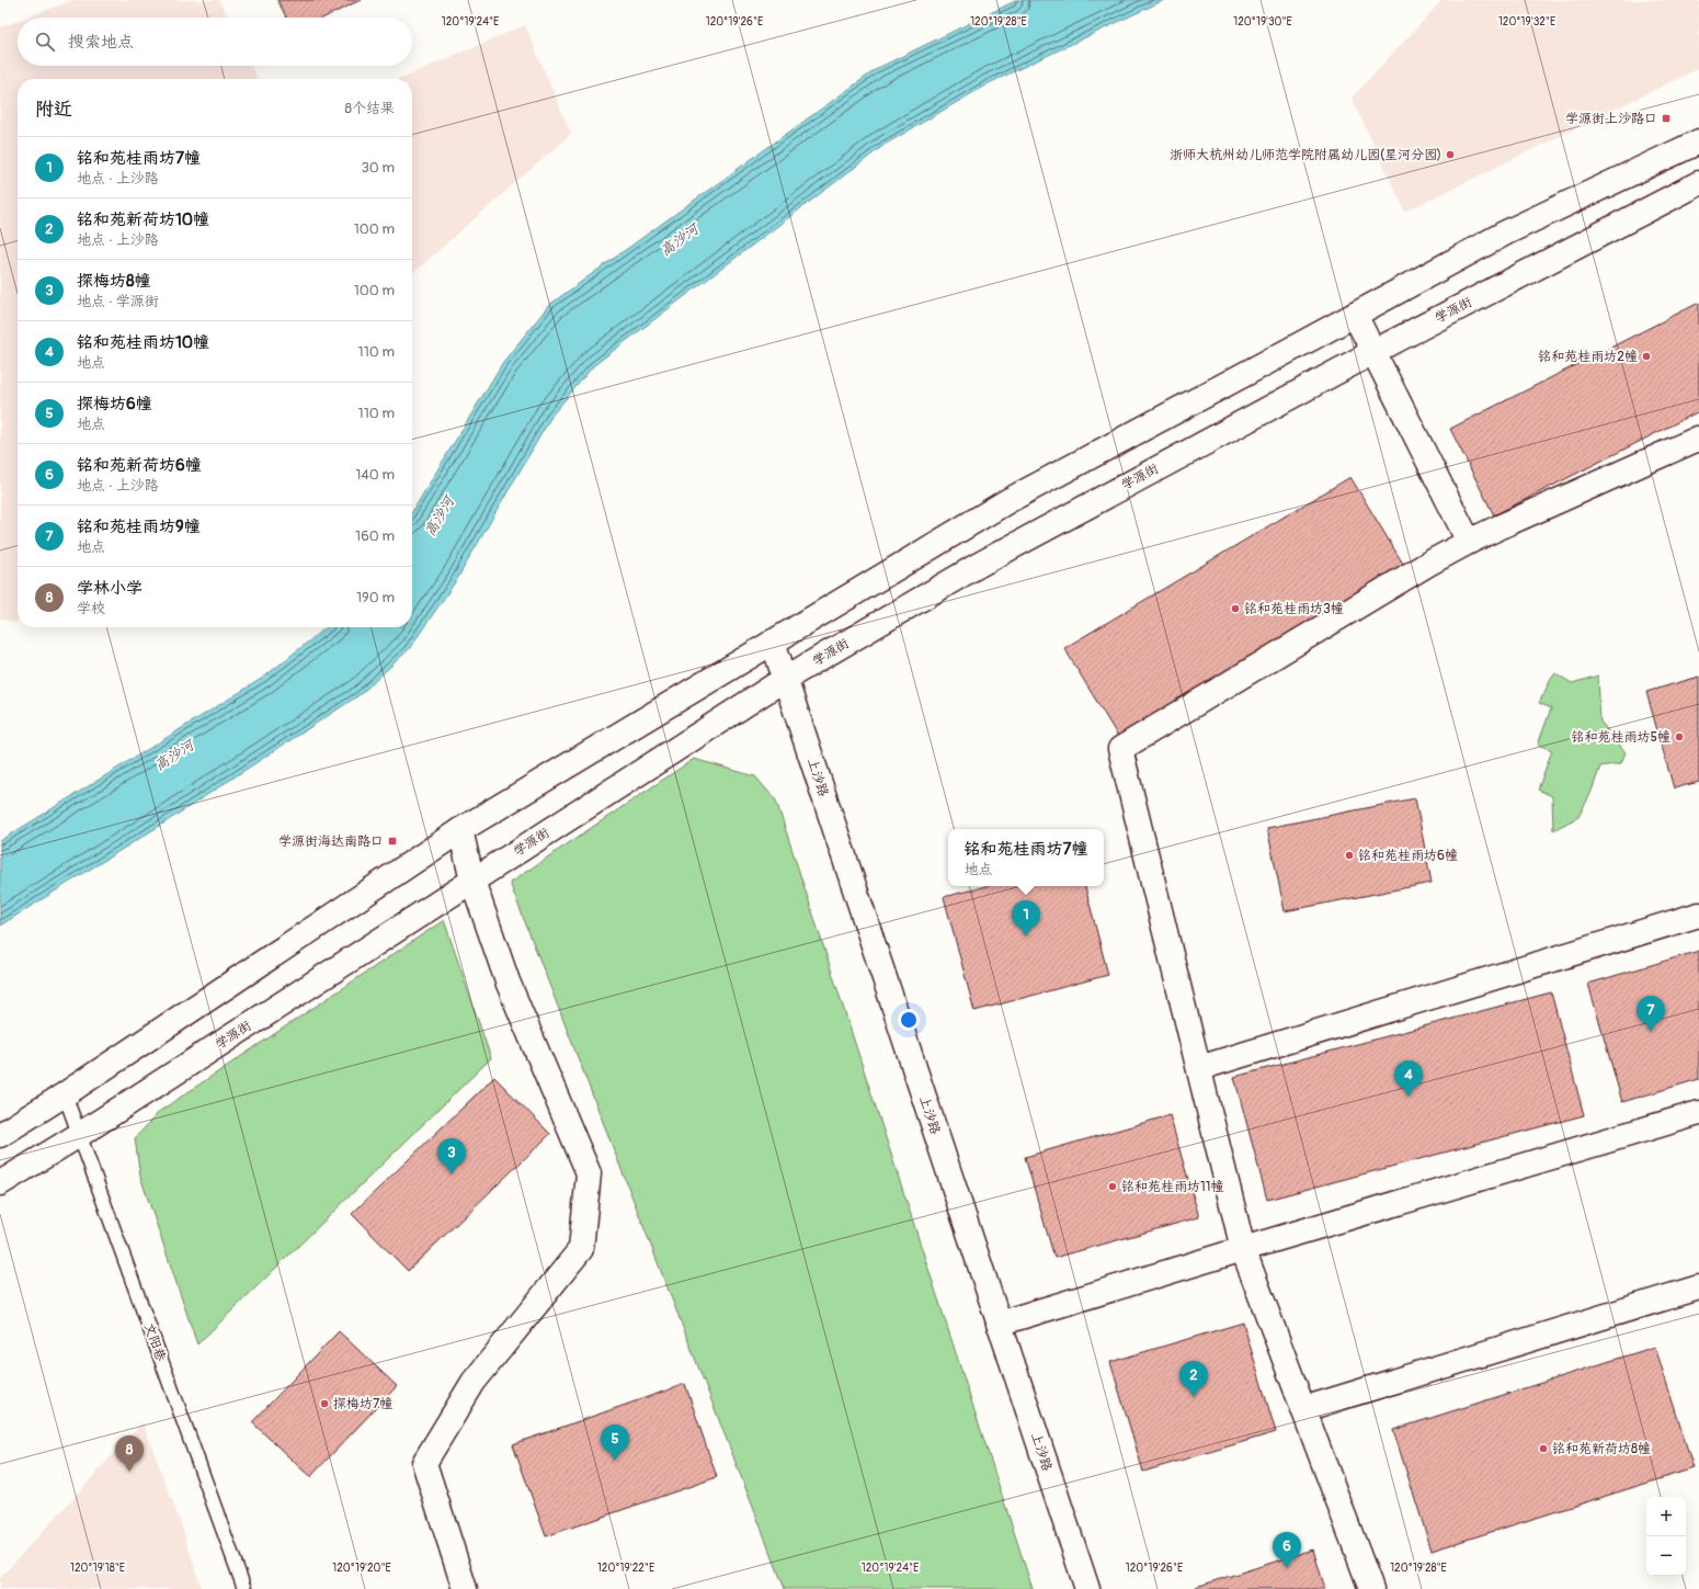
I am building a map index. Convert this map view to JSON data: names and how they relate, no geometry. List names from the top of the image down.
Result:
{
  "streets": {
    "street": ["学源街", "上沙路"],
    "lane": ["文阳巷"]
  },
  "crossings": [
    ["学源街", "上沙路"],
    ["学源街", "文阳巷"]
  ],
  "water": ["高沙河"],
  "places": {
    "transit": ["学源街上沙路口", "学源街海达南路口"],
    "other": [
      "浙师大杭州幼儿师范学院附属幼儿园(星河分园)",
      "铭和苑桂雨坊2幢",
      "铭和苑桂雨坊3幢",
      "铭和苑桂雨坊5幢",
      "铭和苑桂雨坊6幢",
      "铭和苑桂雨坊11幢",
      "探梅坊7幢",
      "铭和苑新荷坊8幢"
    ]
  },
  "page": {
    "search": "搜索地点",
    "heading": ["附近", "8个结果"],
    "list": [
      {
        "mark": "1",
        "name": "铭和苑桂雨坊7幢",
        "note": "地点 · 上沙路",
        "value": "30 m"
      },
      {
        "mark": "2",
        "name": "铭和苑新荷坊10幢",
        "note": "地点 · 上沙路",
        "value": "100 m"
      },
      {
        "mark": "3",
        "name": "探梅坊8幢",
        "note": "地点 · 学源街",
        "value": "100 m"
      },
      {
        "mark": "4",
        "name": "铭和苑桂雨坊10幢",
        "note": "地点",
        "value": "110 m"
      },
      {
        "mark": "5",
        "name": "探梅坊6幢",
        "note": "地点",
        "value": "110 m"
      },
      {
        "mark": "6",
        "name": "铭和苑新荷坊6幢",
        "note": "地点 · 上沙路",
        "value": "140 m"
      },
      {
        "mark": "7",
        "name": "铭和苑桂雨坊9幢",
        "note": "地点",
        "value": "160 m"
      },
      {
        "mark": "8",
        "name": "学林小学",
        "note": "学校",
        "value": "190 m"
      }
    ],
    "popup": ["铭和苑桂雨坊7幢", "地点"],
    "pins": [
      "1",
      "7",
      "4",
      "3",
      "2",
      "5",
      "8",
      "6"
    ],
    "map_buttons": ["+", "−"]
  },
  "coordinates": [
    "120°19'24\"E",
    "120°19'26\"E",
    "120°19'28\"E",
    "120°19'30\"E",
    "120°19'32\"E",
    "120°19'18\"E",
    "120°19'20\"E",
    "120°19'22\"E"
  ]
}
